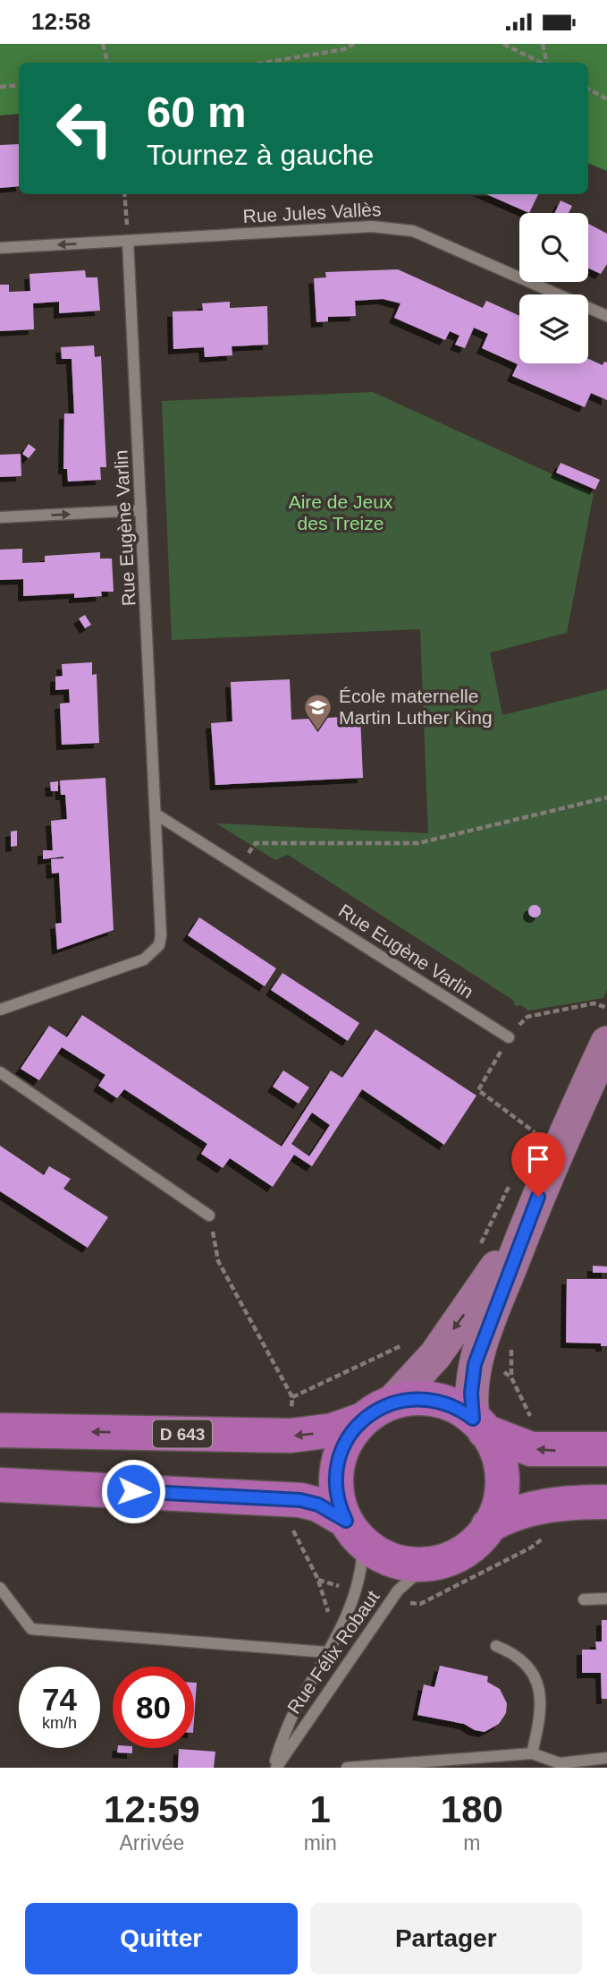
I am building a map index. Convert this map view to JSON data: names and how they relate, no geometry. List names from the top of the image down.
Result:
{
  "streets": {
    "highway": ["D 643"],
    "street": ["Rue Jules Vallès", "Rue Eugène Varlin", "Rue Félix Robaut"]
  },
  "crossings": [
    ["Rue Jules Vallès", "Rue Eugène Varlin"],
    ["D 643", "Rue Félix Robaut"]
  ],
  "parks": ["Aire de Jeux des Treize"],
  "places": {
    "school or university": ["École maternelle Martin Luther King"]
  },
  "page": {
    "status": "12:58",
    "turn": ["60 m", "Tournez à gauche"],
    "speed": "74 km/h",
    "limit": "80",
    "eta": [
      "12:59",
      "Arrivée",
      "1",
      "min",
      "180",
      "m"
    ],
    "buttons": ["Quitter", "Partager"]
  }
}
